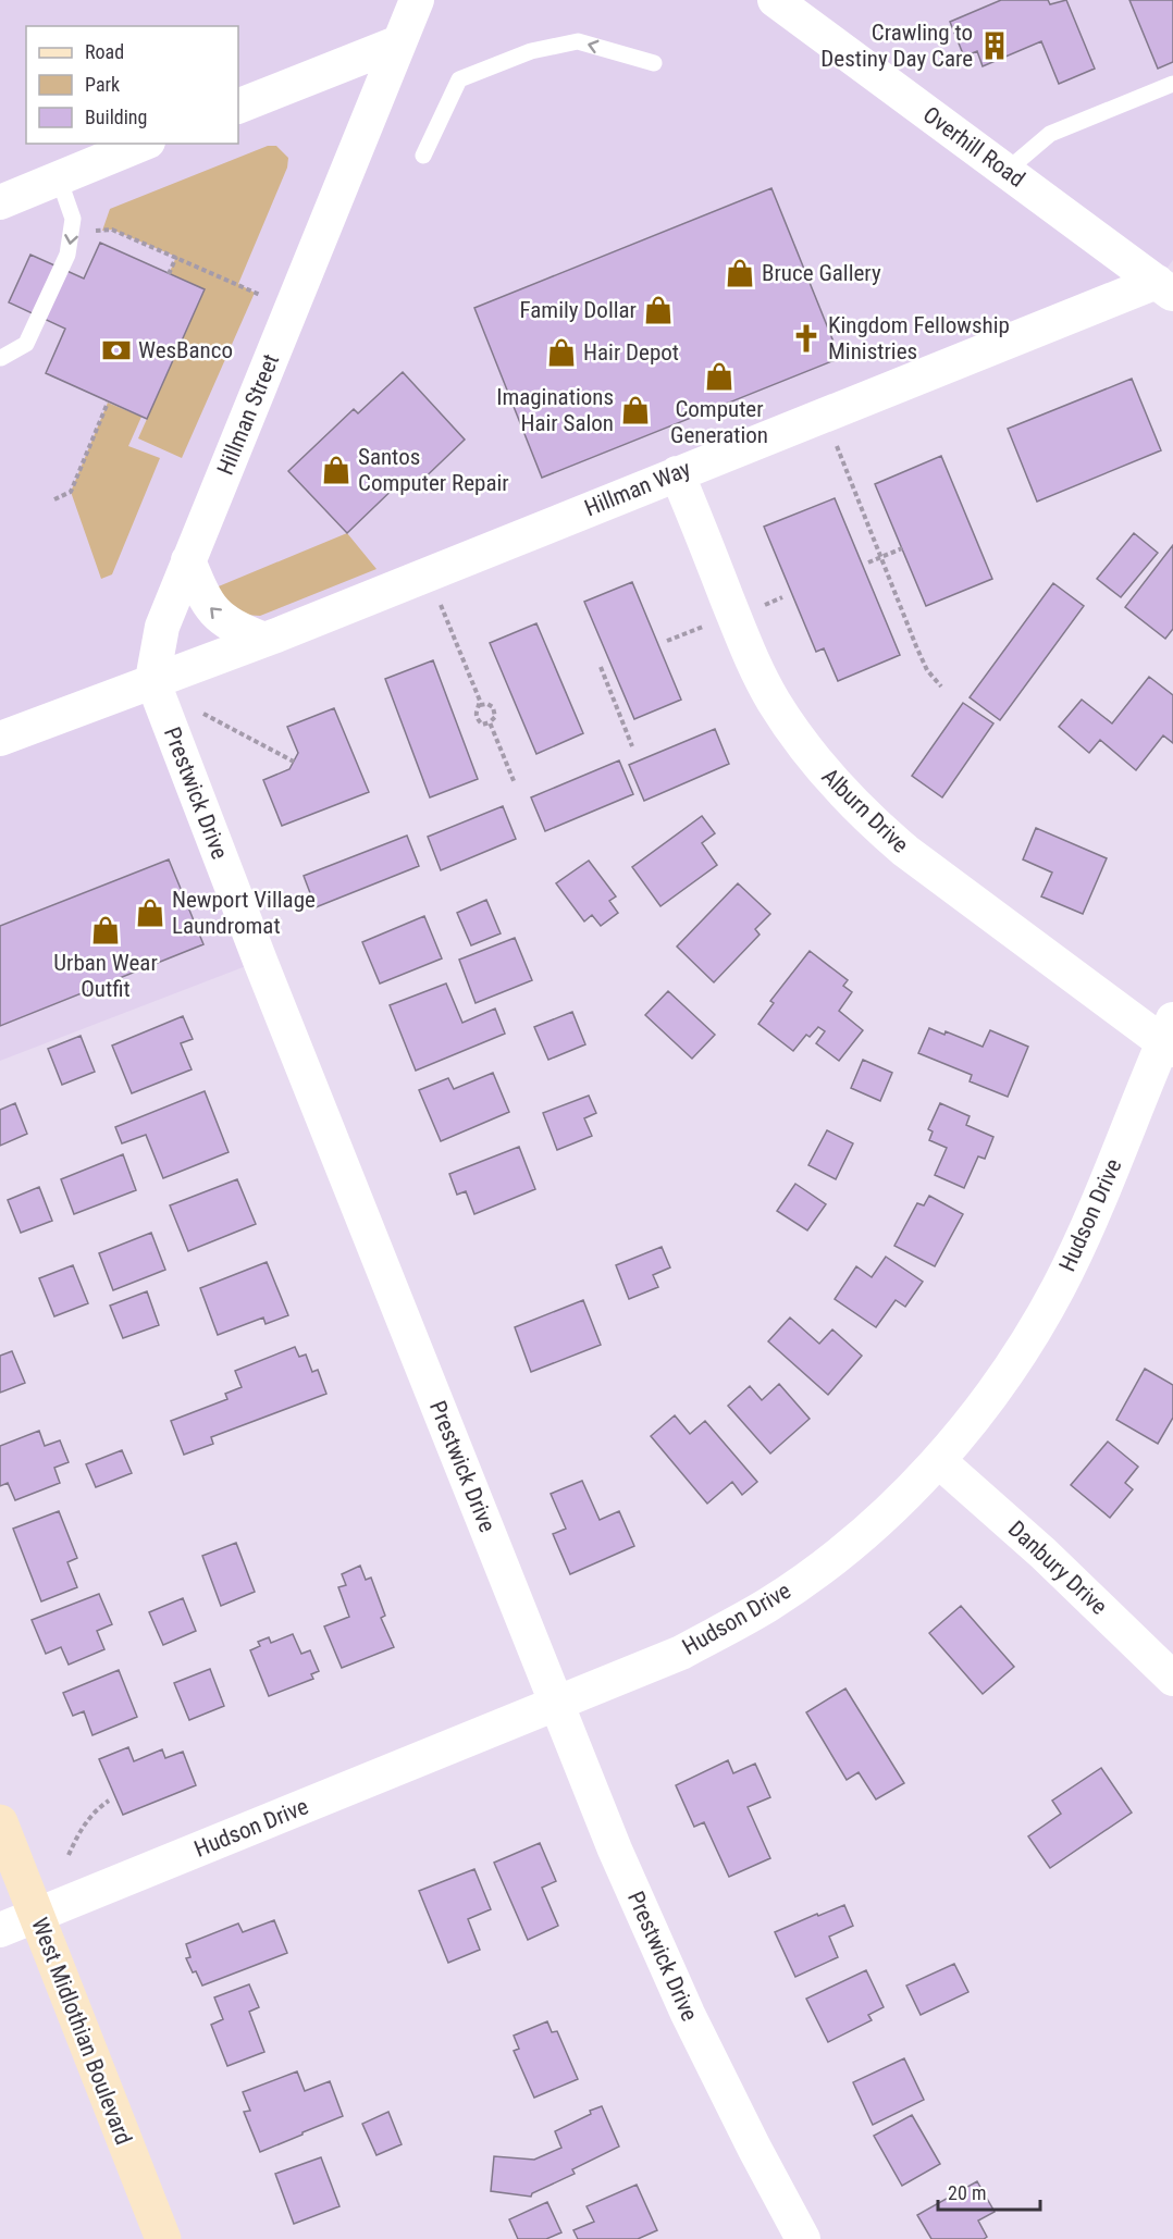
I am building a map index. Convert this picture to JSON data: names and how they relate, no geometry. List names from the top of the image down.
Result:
{
  "streets": {
    "main road": ["West Midlothian Boulevard"],
    "street": [
      "Overhill Road",
      "Hillman Street",
      "Hillman Way",
      "Prestwick Drive",
      "Alburn Drive",
      "Hudson Drive",
      "Danbury Drive"
    ]
  },
  "crossings": [
    ["Overhill Road", "Hillman Way"],
    ["Hillman Street", "Hillman Way"],
    ["Hillman Street", "Prestwick Drive"],
    ["Hillman Way", "Prestwick Drive"],
    ["Hillman Way", "Alburn Drive"],
    ["Prestwick Drive", "Hudson Drive"],
    ["Alburn Drive", "Hudson Drive"],
    ["Hudson Drive", "Danbury Drive"],
    ["Hudson Drive", "West Midlothian Boulevard"]
  ],
  "places": {
    "building": ["Crawling to Destiny Day Care"],
    "shop": [
      "Bruce Gallery",
      "Family Dollar",
      "Hair Depot",
      "Computer Generation",
      "Imaginations Hair Salon",
      "Santos Computer Repair",
      "Newport Village Laundromat",
      "Urban Wear Outfit"
    ],
    "church": ["Kingdom Fellowship Ministries"],
    "bank": ["WesBanco"]
  },
  "legend": ["Road", "Park", "Building"],
  "scale_bar": "20 m"
}
